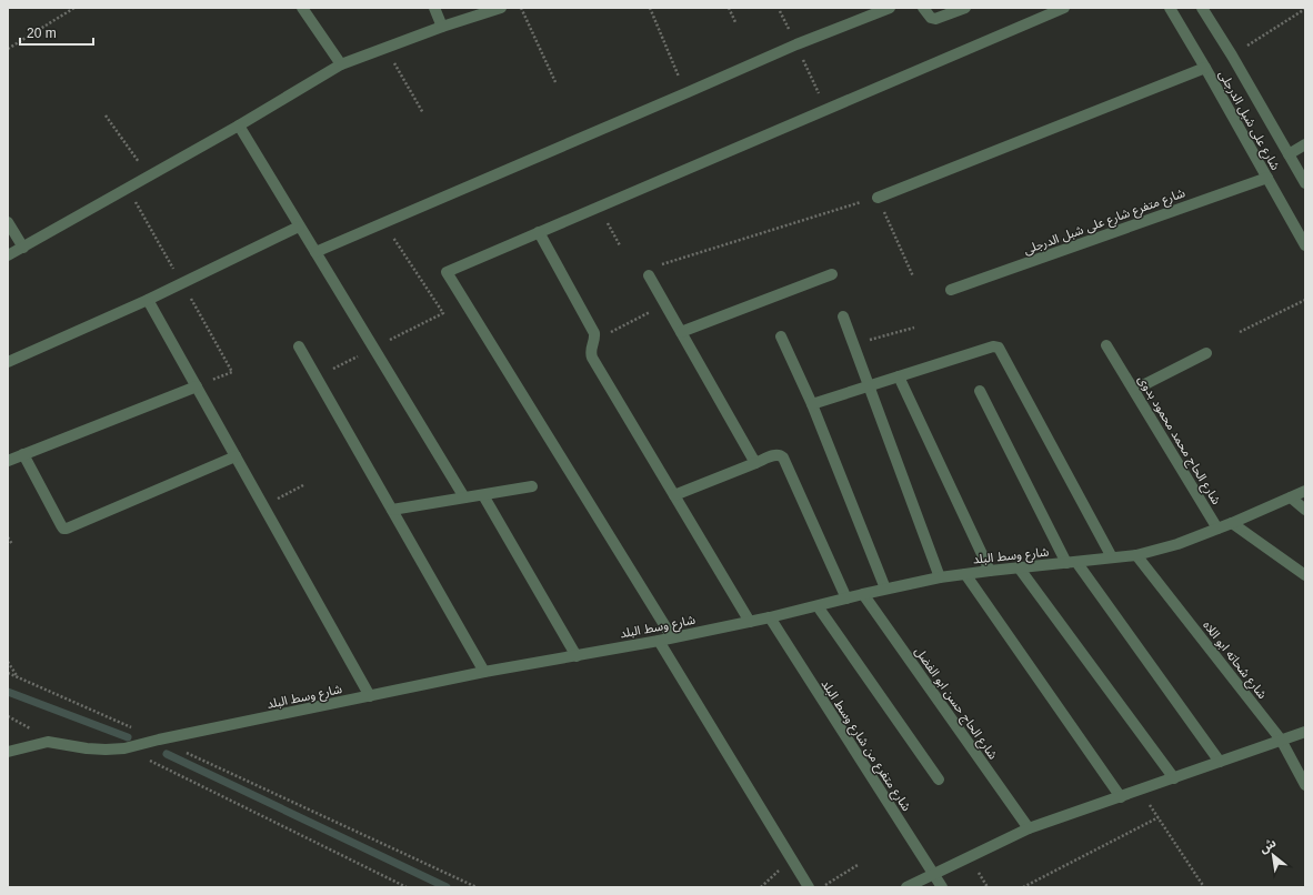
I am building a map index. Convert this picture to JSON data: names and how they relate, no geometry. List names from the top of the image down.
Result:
{
  "streets": {
    "street": [
      "شارع على شبل الدرجلى",
      "شارع متفرع شارع على شبل الدرجلى",
      "شارع الحاج محمد محمود بدوى",
      "شارع وسط البلد",
      "شارع شحاته ابو اللاه",
      "شارع الحاج حسن ابو الفضل",
      "شارع متفرع من شارع وسط البلد"
    ]
  },
  "crossings": [
    ["شارع على شبل الدرجلى", "شارع متفرع شارع على شبل الدرجلى"],
    ["شارع الحاج محمد محمود بدوى", "شارع وسط البلد"],
    ["شارع وسط البلد", "شارع شحاته ابو اللاه"],
    ["شارع وسط البلد", "شارع الحاج حسن ابو الفضل"],
    ["شارع وسط البلد", "شارع متفرع من شارع وسط البلد"]
  ],
  "scale_bar": "20 m",
  "north": "top left"
}
